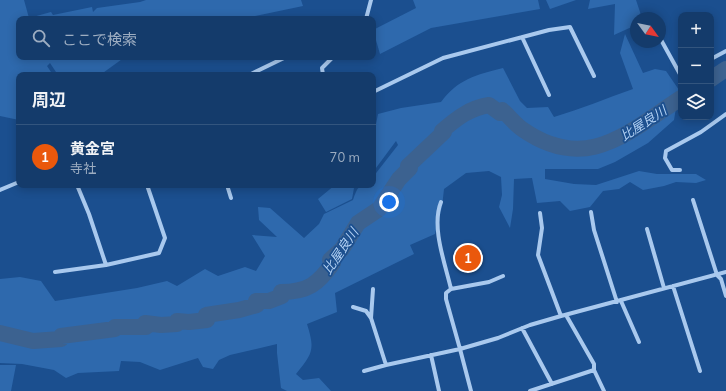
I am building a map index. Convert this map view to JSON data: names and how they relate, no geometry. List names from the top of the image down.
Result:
{
  "water": ["比屋良川"],
  "north": "bottom right",
  "page": {
    "map_buttons": ["+", "−"],
    "search": "ここで検索",
    "heading": "周辺",
    "list": [
      {
        "mark": "1",
        "name": "黄金宮",
        "note": "寺社",
        "value": "70 m"
      }
    ],
    "pins": "1"
  }
}
